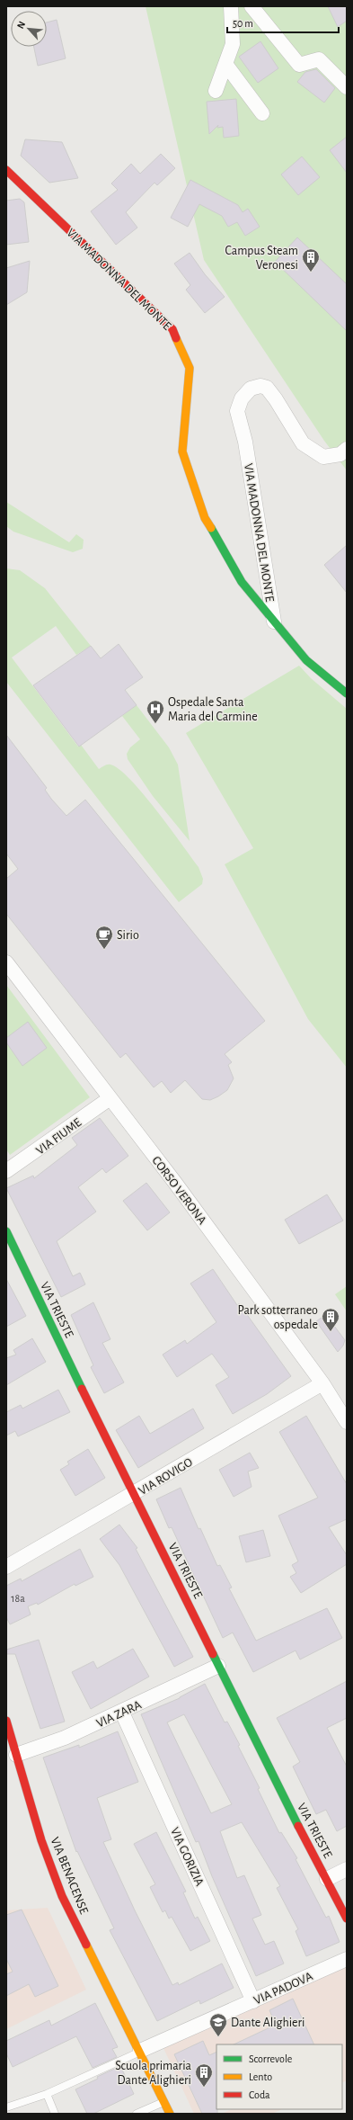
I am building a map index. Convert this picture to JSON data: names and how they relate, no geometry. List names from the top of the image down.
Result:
{
  "streets": {
    "street": [
      "VIA MADONNA DEL MONTE",
      "VIA FIUME",
      "CORSO VERONA",
      "VIA TRIESTE",
      "VIA ROVIGO",
      "VIA ZARA",
      "VIA GORIZIA",
      "VIA BENACENSE",
      "VIA PADOVA"
    ]
  },
  "crossings": [
    ["VIA FIUME", "CORSO VERONA"],
    ["CORSO VERONA", "VIA ROVIGO"],
    ["VIA TRIESTE", "VIA ROVIGO"],
    ["VIA TRIESTE", "VIA ZARA"],
    ["VIA ZARA", "VIA GORIZIA"],
    ["VIA ZARA", "VIA BENACENSE"],
    ["VIA GORIZIA", "VIA PADOVA"],
    ["VIA BENACENSE", "VIA PADOVA"]
  ],
  "places": {
    "building": ["Campus Steam Veronesi", "Park sotterraneo ospedale", "Scuola primaria Dante Alighieri"],
    "hospital": ["Ospedale Santa Maria del Carmine"],
    "cafe": ["Sirio"],
    "school or university": ["Dante Alighieri"]
  },
  "house_numbers": ["18a"],
  "legend": ["Scorrevole", "Lento", "Coda"],
  "scale_bar": "50 m",
  "north": "top left"
}
